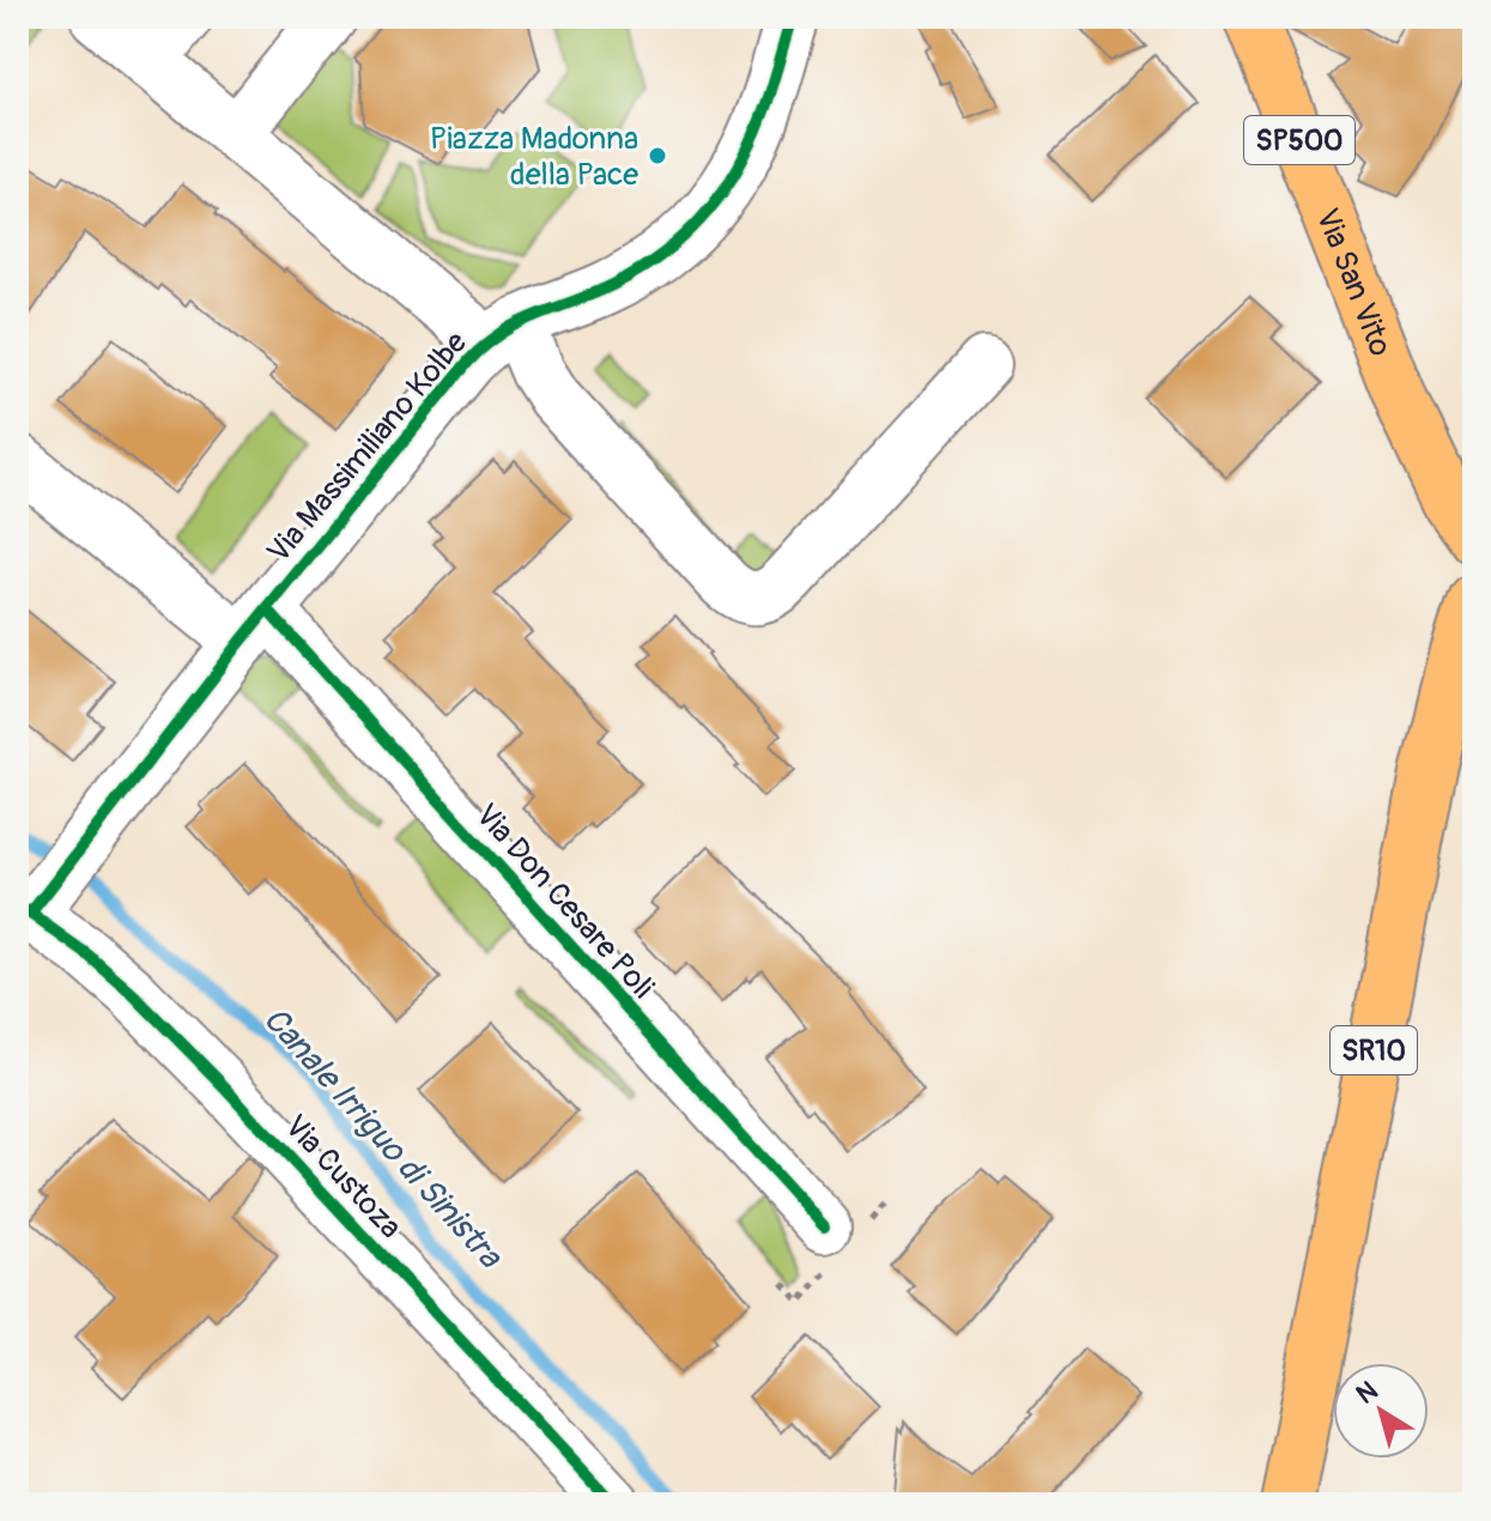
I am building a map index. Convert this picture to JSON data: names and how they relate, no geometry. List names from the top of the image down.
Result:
{
  "streets": {
    "main road": ["SP500", "Via San Vito", "SR10"],
    "street": ["Via Massimiliano Kolbe", "Via Don Cesare Poli", "Via Custoza"]
  },
  "crossings": [
    ["Via Massimiliano Kolbe", "Via Don Cesare Poli"],
    ["Via Massimiliano Kolbe", "Via Custoza"]
  ],
  "water": ["Canale Irriguo di Sinistra"],
  "places": ["Piazza Madonna della Pace"],
  "north": "top left"
}
